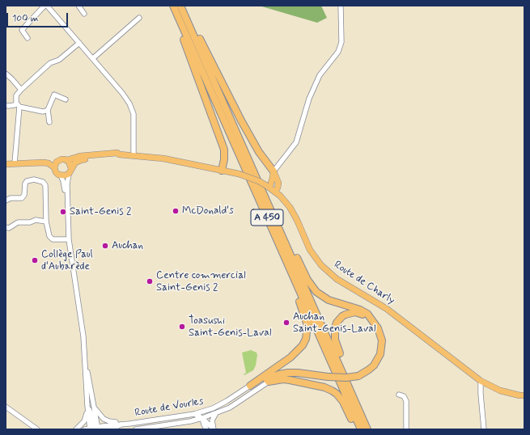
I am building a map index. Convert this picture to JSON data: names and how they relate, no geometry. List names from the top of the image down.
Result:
{
  "streets": {
    "highway": ["A 450"],
    "main road": ["Route de Charly"],
    "street": ["Route de Vourles"]
  },
  "places": [
    "McDonald's",
    "Saint-Genis 2",
    "Auchan",
    "Collège Paul d'Aubarède",
    "Centre commercial Saint-Genis 2",
    "Auchan Saint-Genis-Laval",
    "Toasushi Saint-Genis-Laval"
  ],
  "scale_bar": "100 m"
}
